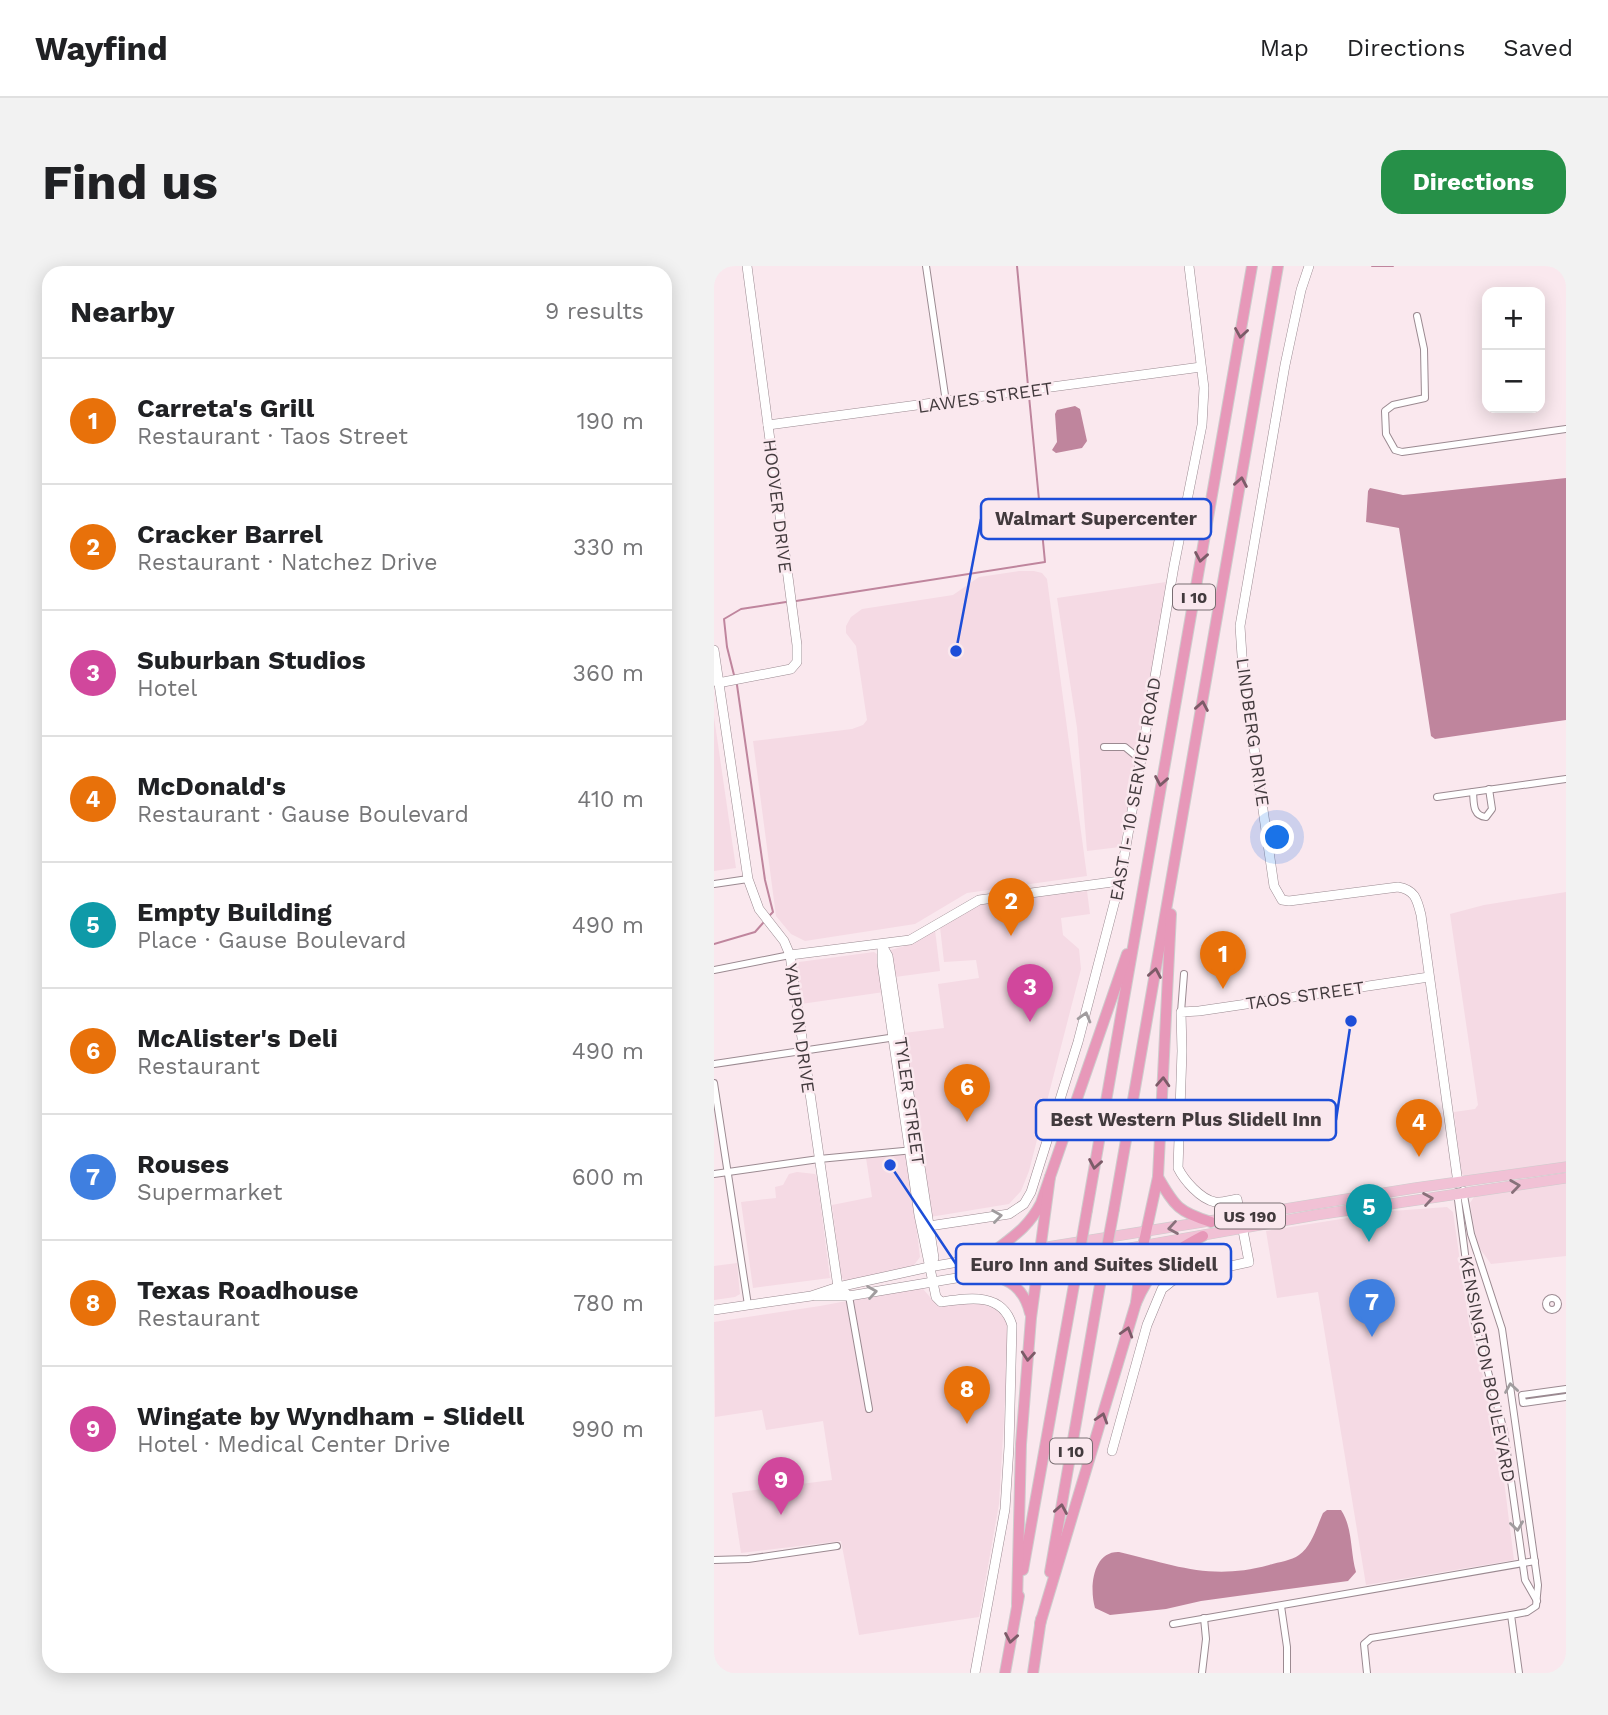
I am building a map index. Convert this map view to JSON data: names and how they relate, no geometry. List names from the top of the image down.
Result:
{
  "streets": {
    "highway": ["I 10"],
    "main road": ["US 190"],
    "street": [
      "LAWES STREET",
      "HOOVER DRIVE",
      "LINDBERG DRIVE",
      "EAST I- 10 SERVICE ROAD",
      "TAOS STREET",
      "YAUPON DRIVE",
      "TYLER STREET",
      "KENSINGTON BOULEVARD"
    ]
  },
  "crossings": [
    ["LAWES STREET", "HOOVER DRIVE"],
    ["LAWES STREET", "EAST I- 10 SERVICE ROAD"],
    ["HOOVER DRIVE", "YAUPON DRIVE"],
    ["LINDBERG DRIVE", "TAOS STREET"],
    ["LINDBERG DRIVE", "US 190"],
    ["LINDBERG DRIVE", "KENSINGTON BOULEVARD"],
    ["EAST I- 10 SERVICE ROAD", "TYLER STREET"],
    ["YAUPON DRIVE", "US 190"],
    ["TYLER STREET", "US 190"],
    ["US 190", "KENSINGTON BOULEVARD"]
  ],
  "one_way": ["EAST I- 10 SERVICE ROAD"],
  "places": ["Walmart Supercenter", "Best Western Plus Slidell Inn", "Euro Inn and Suites Slidell"],
  "page": {
    "header": "Wayfind",
    "nav": ["Map", "Directions", "Saved"],
    "buttons": "Directions",
    "title": "Find us",
    "heading": ["Nearby", "9 results"],
    "map_buttons": ["+", "−"],
    "list": [
      {
        "mark": "1",
        "name": "Carreta's Grill",
        "note": "Restaurant · Taos Street",
        "value": "190 m"
      },
      {
        "mark": "2",
        "name": "Cracker Barrel",
        "note": "Restaurant · Natchez Drive",
        "value": "330 m"
      },
      {
        "mark": "3",
        "name": "Suburban Studios",
        "note": "Hotel",
        "value": "360 m"
      },
      {
        "mark": "4",
        "name": "McDonald's",
        "note": "Restaurant · Gause Boulevard",
        "value": "410 m"
      },
      {
        "mark": "5",
        "name": "Empty Building",
        "note": "Place · Gause Boulevard",
        "value": "490 m"
      },
      {
        "mark": "6",
        "name": "McAlister's Deli",
        "note": "Restaurant",
        "value": "490 m"
      },
      {
        "mark": "7",
        "name": "Rouses",
        "note": "Supermarket",
        "value": "600 m"
      },
      {
        "mark": "8",
        "name": "Texas Roadhouse",
        "note": "Restaurant",
        "value": "780 m"
      },
      {
        "mark": "9",
        "name": "Wingate by Wyndham - Slidell",
        "note": "Hotel · Medical Center Drive",
        "value": "990 m"
      }
    ],
    "pins": [
      "2",
      "1",
      "3",
      "6",
      "4",
      "5",
      "7",
      "8",
      "9"
    ]
  }
}
